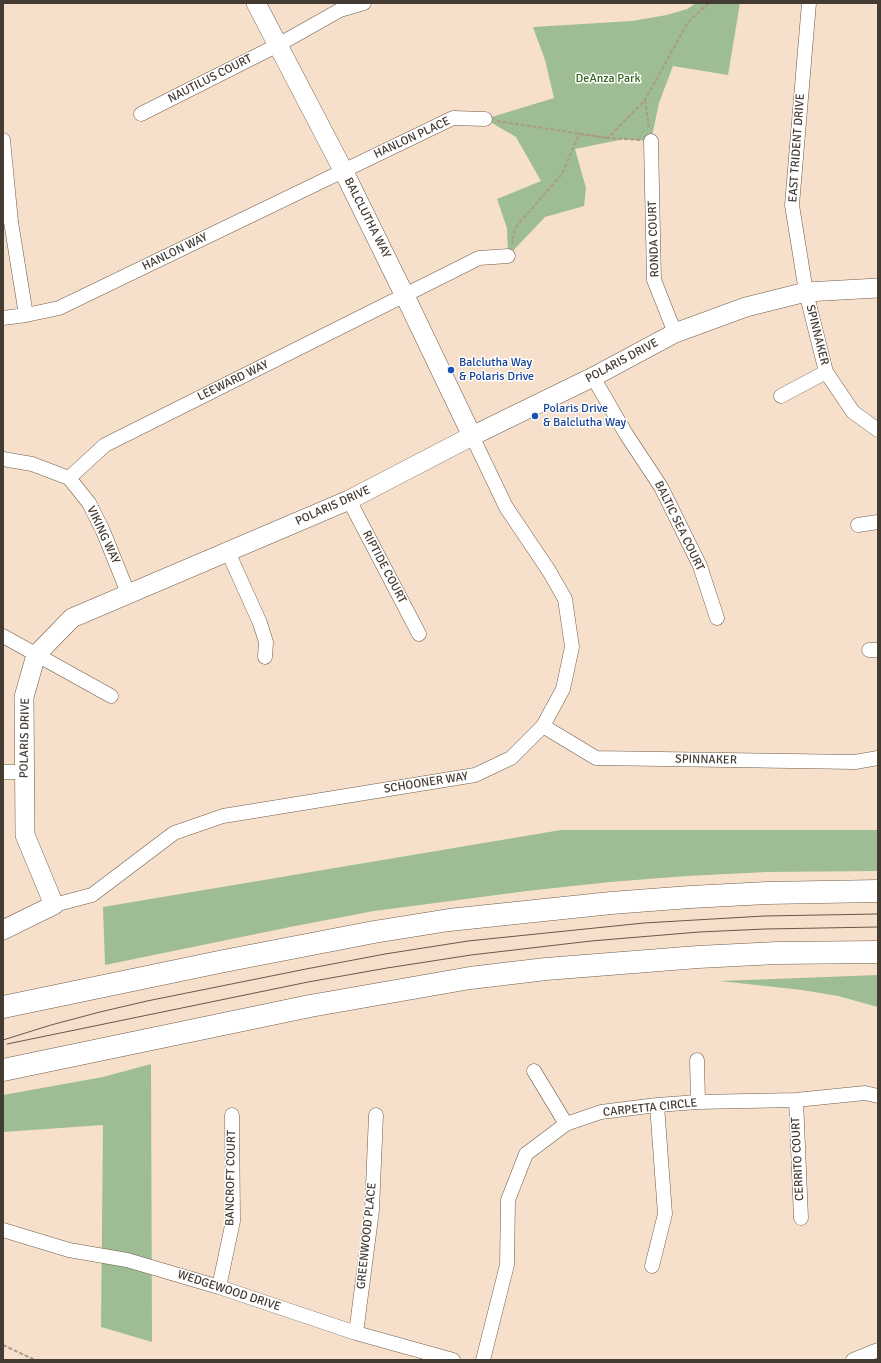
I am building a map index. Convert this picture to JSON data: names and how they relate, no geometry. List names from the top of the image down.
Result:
{
  "streets": {
    "street": [
      "NAUTILUS COURT",
      "HANLON PLACE",
      "EAST TRIDENT DRIVE",
      "BALCLUTHA WAY",
      "RONDA COURT",
      "HANLON WAY",
      "SPINNAKER",
      "POLARIS DRIVE",
      "LEEWARD WAY",
      "BALTIC SEA COURT",
      "VIKING WAY",
      "RIPTIDE COURT",
      "SCHOONER WAY",
      "CARPETTA CIRCLE",
      "CERRITO COURT",
      "BANCROFT COURT",
      "GREENWOOD PLACE",
      "WEDGEWOOD DRIVE"
    ]
  },
  "crossings": [
    ["NAUTILUS COURT", "BALCLUTHA WAY"],
    ["HANLON PLACE", "BALCLUTHA WAY"],
    ["HANLON PLACE", "HANLON WAY"],
    ["EAST TRIDENT DRIVE", "SPINNAKER"],
    ["EAST TRIDENT DRIVE", "POLARIS DRIVE"],
    ["BALCLUTHA WAY", "HANLON WAY"],
    ["BALCLUTHA WAY", "POLARIS DRIVE"],
    ["BALCLUTHA WAY", "LEEWARD WAY"],
    ["BALCLUTHA WAY", "SCHOONER WAY"],
    ["RONDA COURT", "POLARIS DRIVE"],
    ["SPINNAKER", "POLARIS DRIVE"],
    ["SPINNAKER", "SCHOONER WAY"],
    ["POLARIS DRIVE", "BALTIC SEA COURT"],
    ["POLARIS DRIVE", "VIKING WAY"],
    ["POLARIS DRIVE", "RIPTIDE COURT"],
    ["POLARIS DRIVE", "SCHOONER WAY"],
    ["LEEWARD WAY", "VIKING WAY"],
    ["CARPETTA CIRCLE", "CERRITO COURT"],
    ["BANCROFT COURT", "WEDGEWOOD DRIVE"],
    ["GREENWOOD PLACE", "WEDGEWOOD DRIVE"]
  ],
  "parks": ["DeAnza Park"],
  "places": ["Balclutha Way & Polaris Drive", "Polaris Drive & Balclutha Way"]
}
